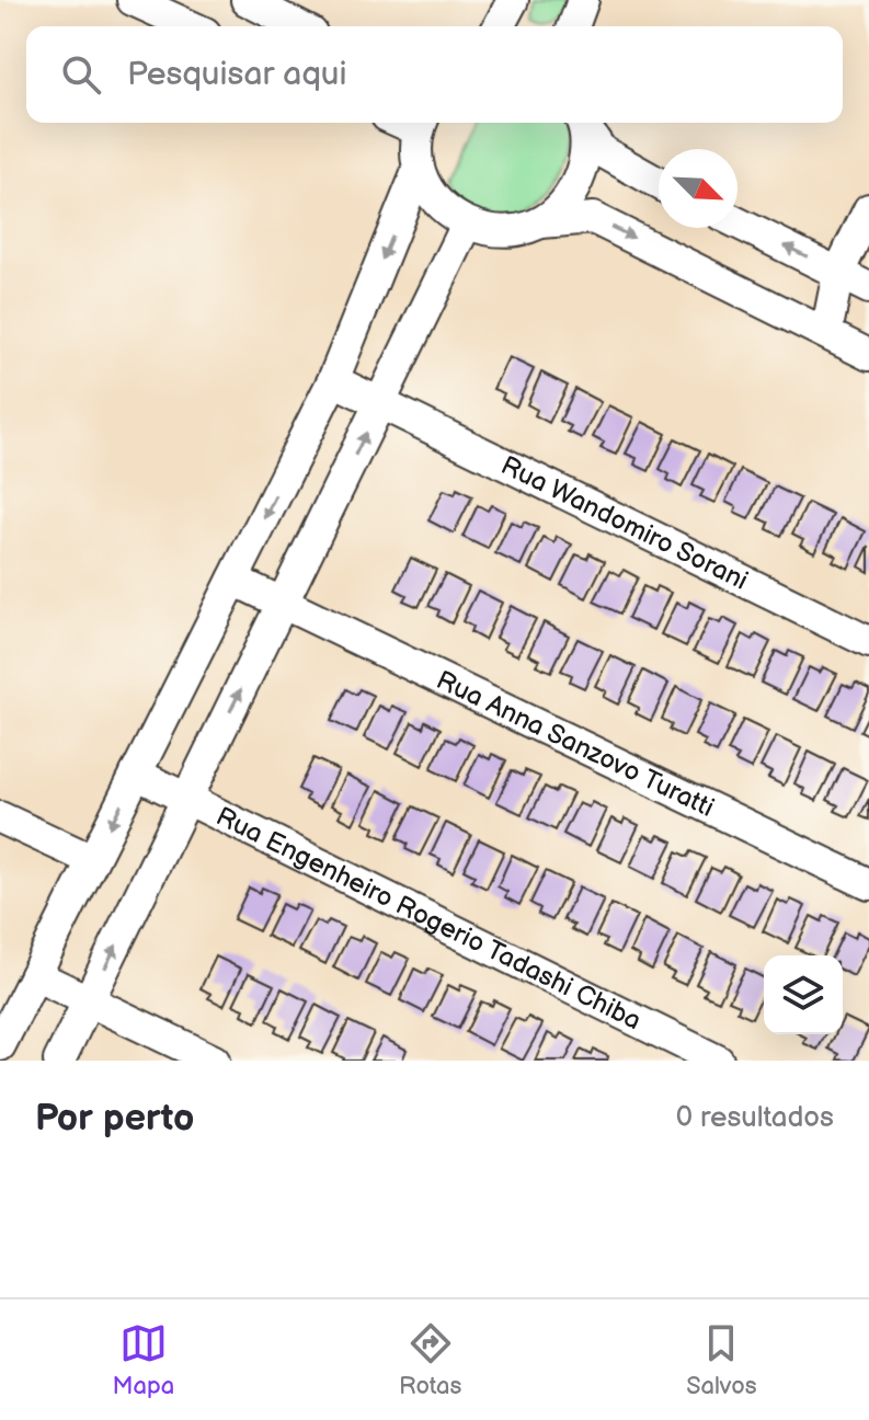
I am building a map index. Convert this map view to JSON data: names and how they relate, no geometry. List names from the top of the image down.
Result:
{
  "streets": {
    "street": ["Rua Wandomiro Sorani", "Rua Anna Sanzovo Turatti", "Rua Engenheiro Rogerio Tadashi Chiba"]
  },
  "north": "bottom right",
  "page": {
    "search": "Pesquisar aqui",
    "heading": ["Por perto", "0 resultados"],
    "nav": ["Mapa", "Rotas", "Salvos"]
  }
}
